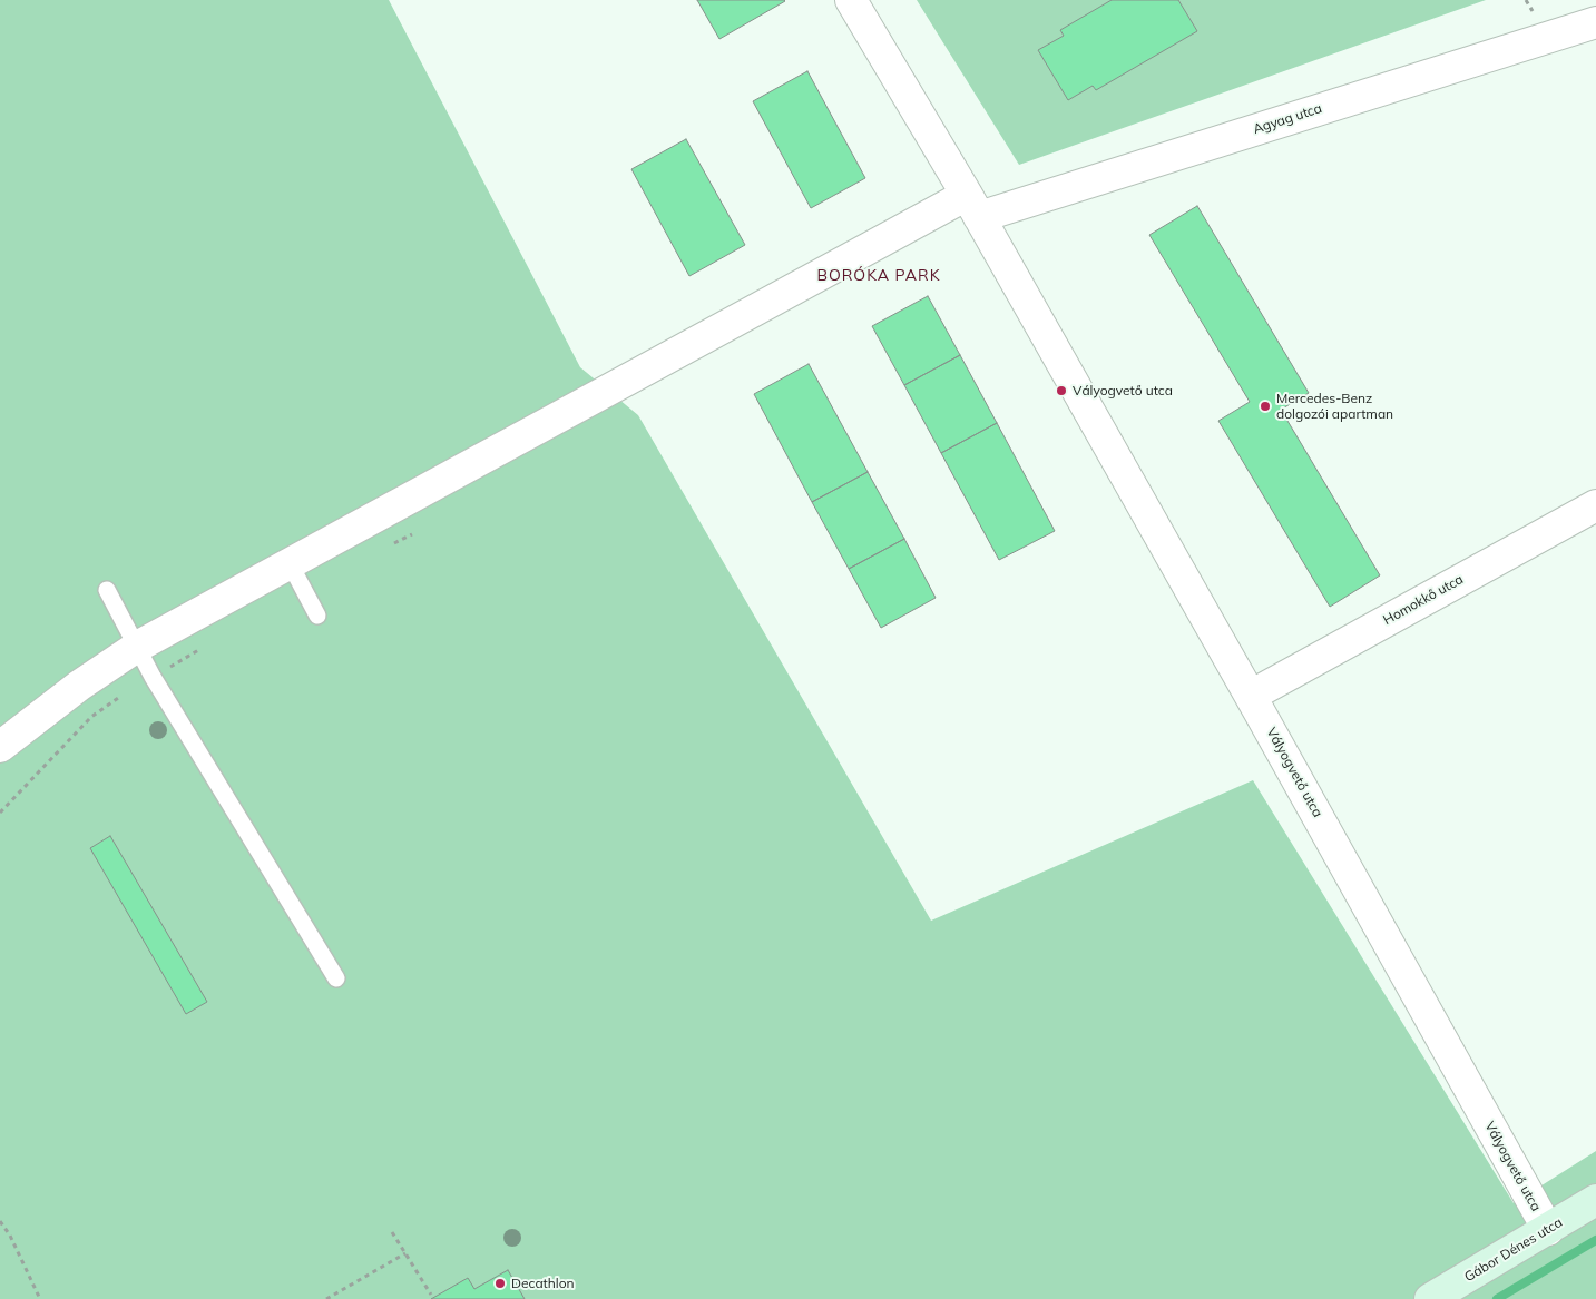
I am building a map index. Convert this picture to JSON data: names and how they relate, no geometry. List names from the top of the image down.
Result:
{
  "streets": {
    "street": [
      "Agyag utca",
      "Homokkő utca",
      "Vályogvető utca",
      "Gábor Dénes utca"
    ]
  },
  "crossings": [
    ["Agyag utca", "Vályogvető utca"],
    ["Homokkő utca", "Vályogvető utca"],
    ["Vályogvető utca", "Gábor Dénes utca"]
  ],
  "districts": ["BORÓKA PARK"],
  "places": ["Vályogvető utca", "Mercedes-Benz dolgozói apartman", "Decathlon"]
}
